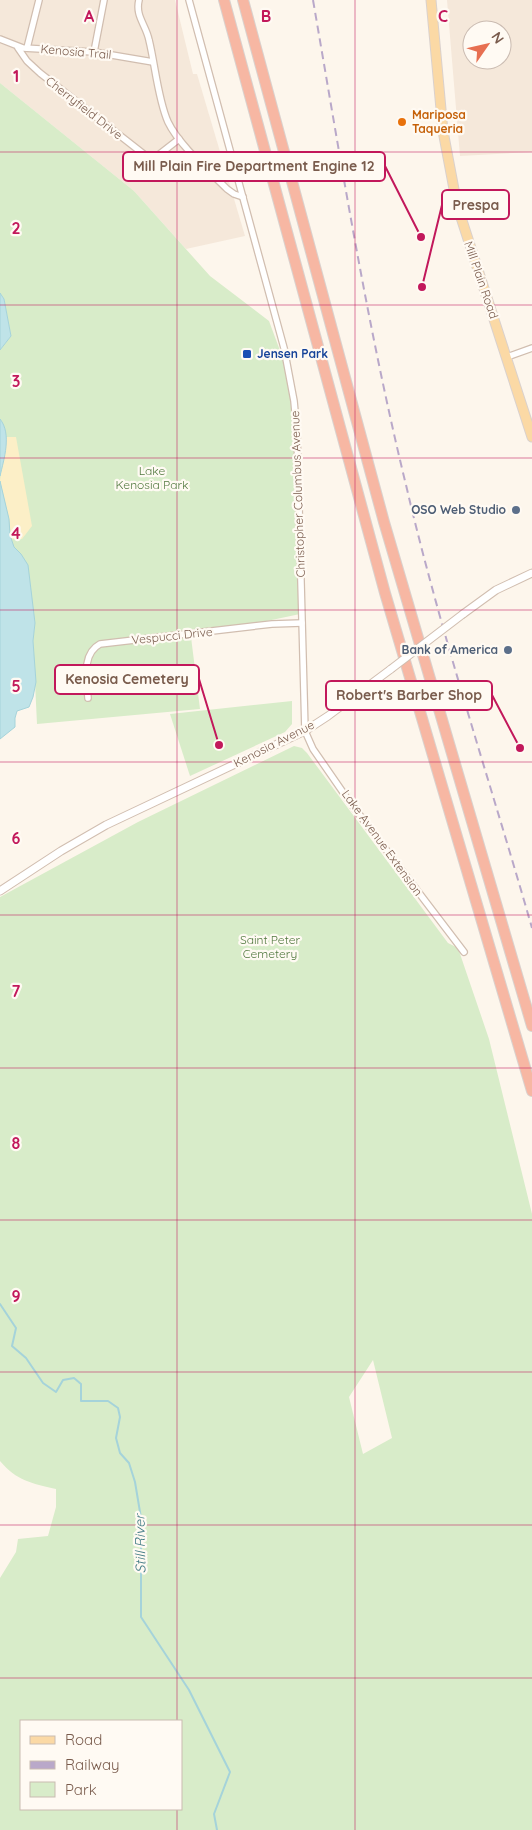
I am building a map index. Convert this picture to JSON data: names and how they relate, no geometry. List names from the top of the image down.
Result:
{
  "streets": {
    "main road": ["Mill Plain Road"],
    "street": [
      "Kenosia Trail",
      "Cherryfield Drive",
      "Christopher Columbus Avenue",
      "Vespucci Drive",
      "Kenosia Avenue",
      "Lake Avenue Extension"
    ]
  },
  "crossings": [
    ["Kenosia Trail", "Cherryfield Drive"],
    ["Christopher Columbus Avenue", "Vespucci Drive"],
    ["Christopher Columbus Avenue", "Kenosia Avenue"],
    ["Christopher Columbus Avenue", "Lake Avenue Extension"],
    ["Kenosia Avenue", "Lake Avenue Extension"]
  ],
  "water": ["Still River"],
  "parks": ["Lake Kenosia Park", "Saint Peter Cemetery"],
  "places": {
    "other": [
      "Mariposa Taqueria",
      "Mill Plain Fire Department Engine 12",
      "Prespa",
      "OSO Web Studio",
      "Bank of America",
      "Kenosia Cemetery",
      "Robert's Barber Shop"
    ],
    "transit": ["Jensen Park"]
  },
  "legend": ["Road", "Railway", "Park"],
  "north": "top right",
  "grid": {
    "columns": ["A", "B", "C"],
    "rows": [
      "1",
      "2",
      "3",
      "4",
      "5",
      "6",
      "7",
      "8",
      "9"
    ]
  }
}
